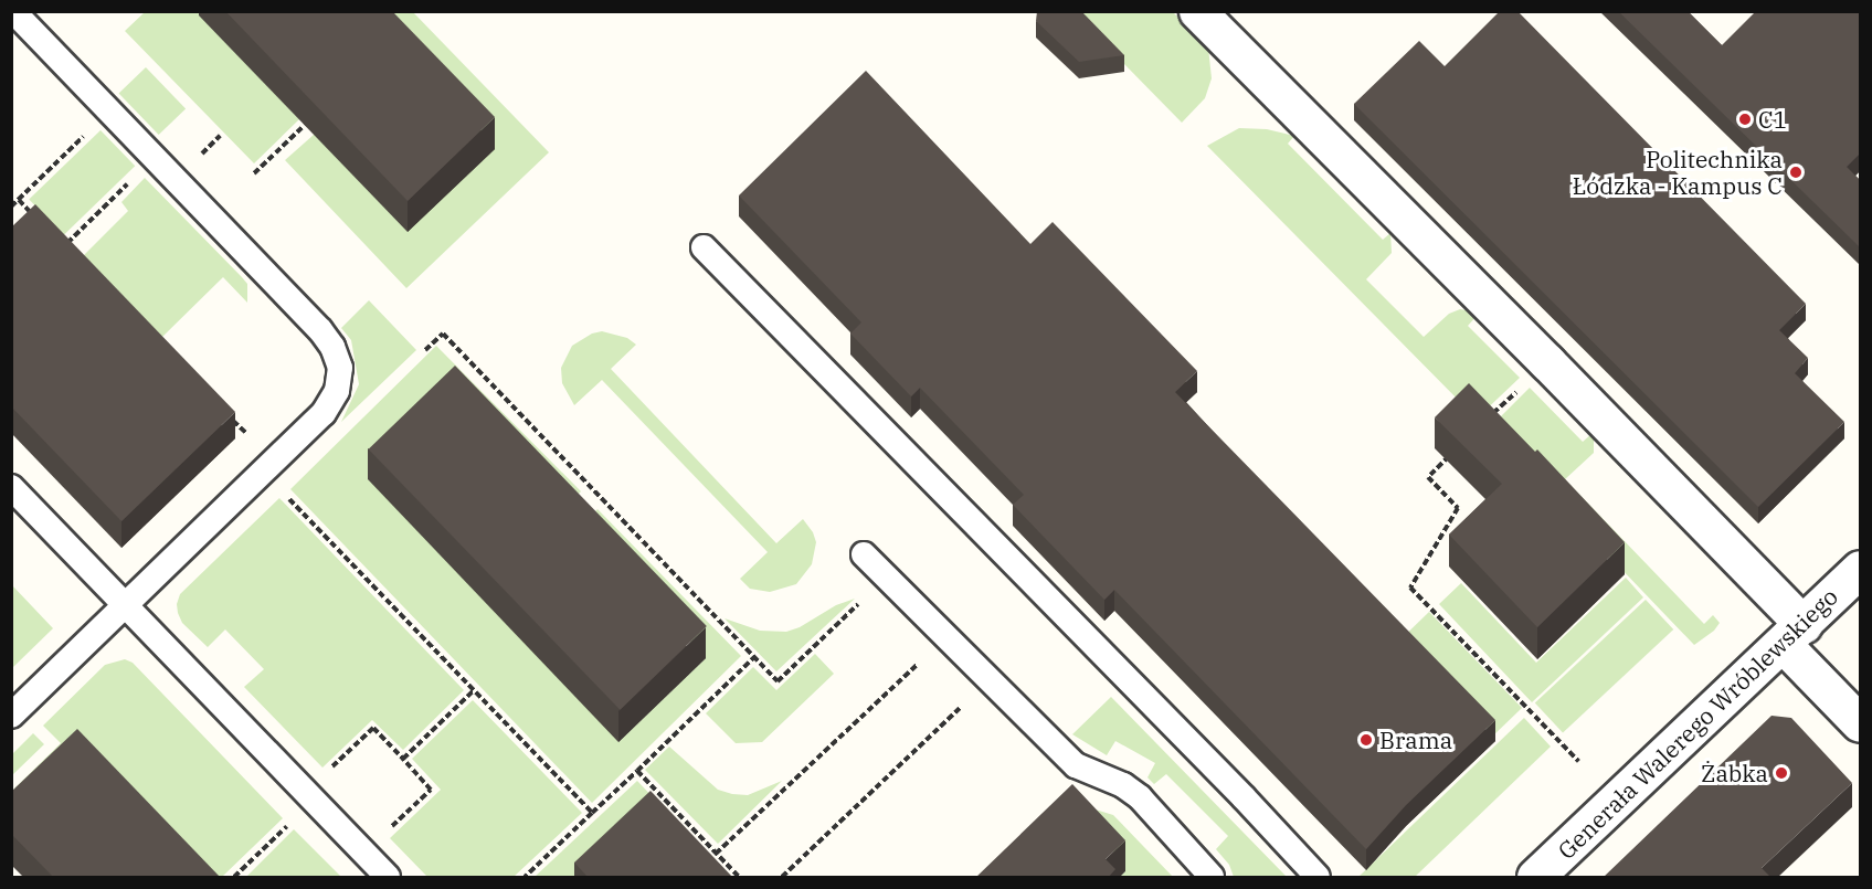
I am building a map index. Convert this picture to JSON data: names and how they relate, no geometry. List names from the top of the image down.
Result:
{
  "streets": {
    "street": ["Generała Walerego Wróblewskiego"]
  },
  "places": [
    "C1",
    "Politechnika Łódzka - Kampus C",
    "Brama",
    "Żabka"
  ]
}
